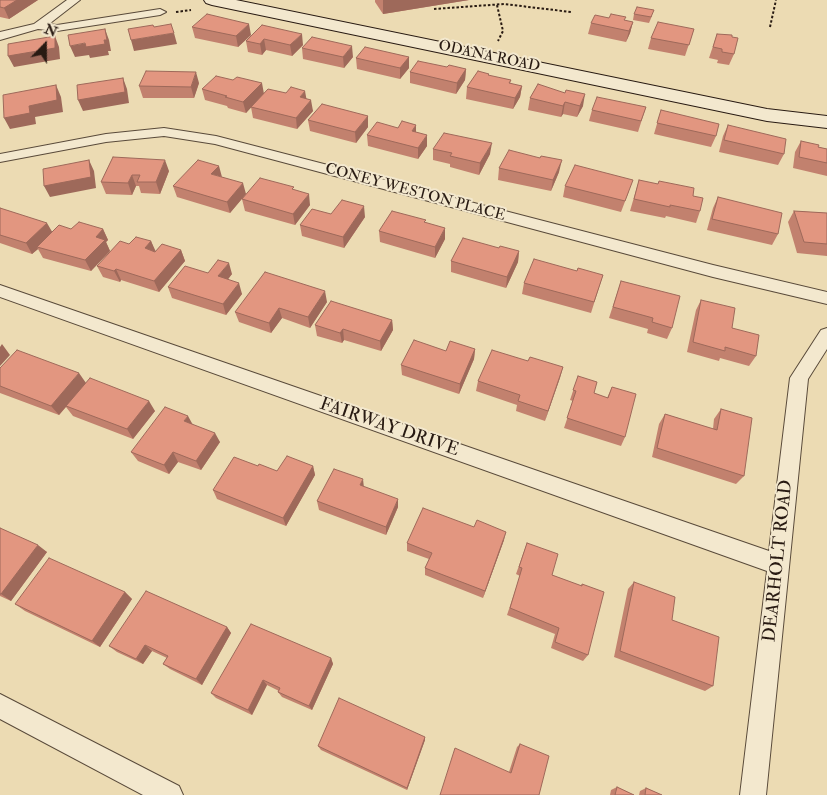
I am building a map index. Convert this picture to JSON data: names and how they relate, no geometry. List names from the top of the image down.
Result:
{
  "streets": {
    "street": [
      "ODANA ROAD",
      "CONEY WESTON PLACE",
      "FAIRWAY DRIVE",
      "DEARHOLT ROAD"
    ]
  },
  "crossings": [
    ["FAIRWAY DRIVE", "DEARHOLT ROAD"]
  ],
  "north": "top"
}
